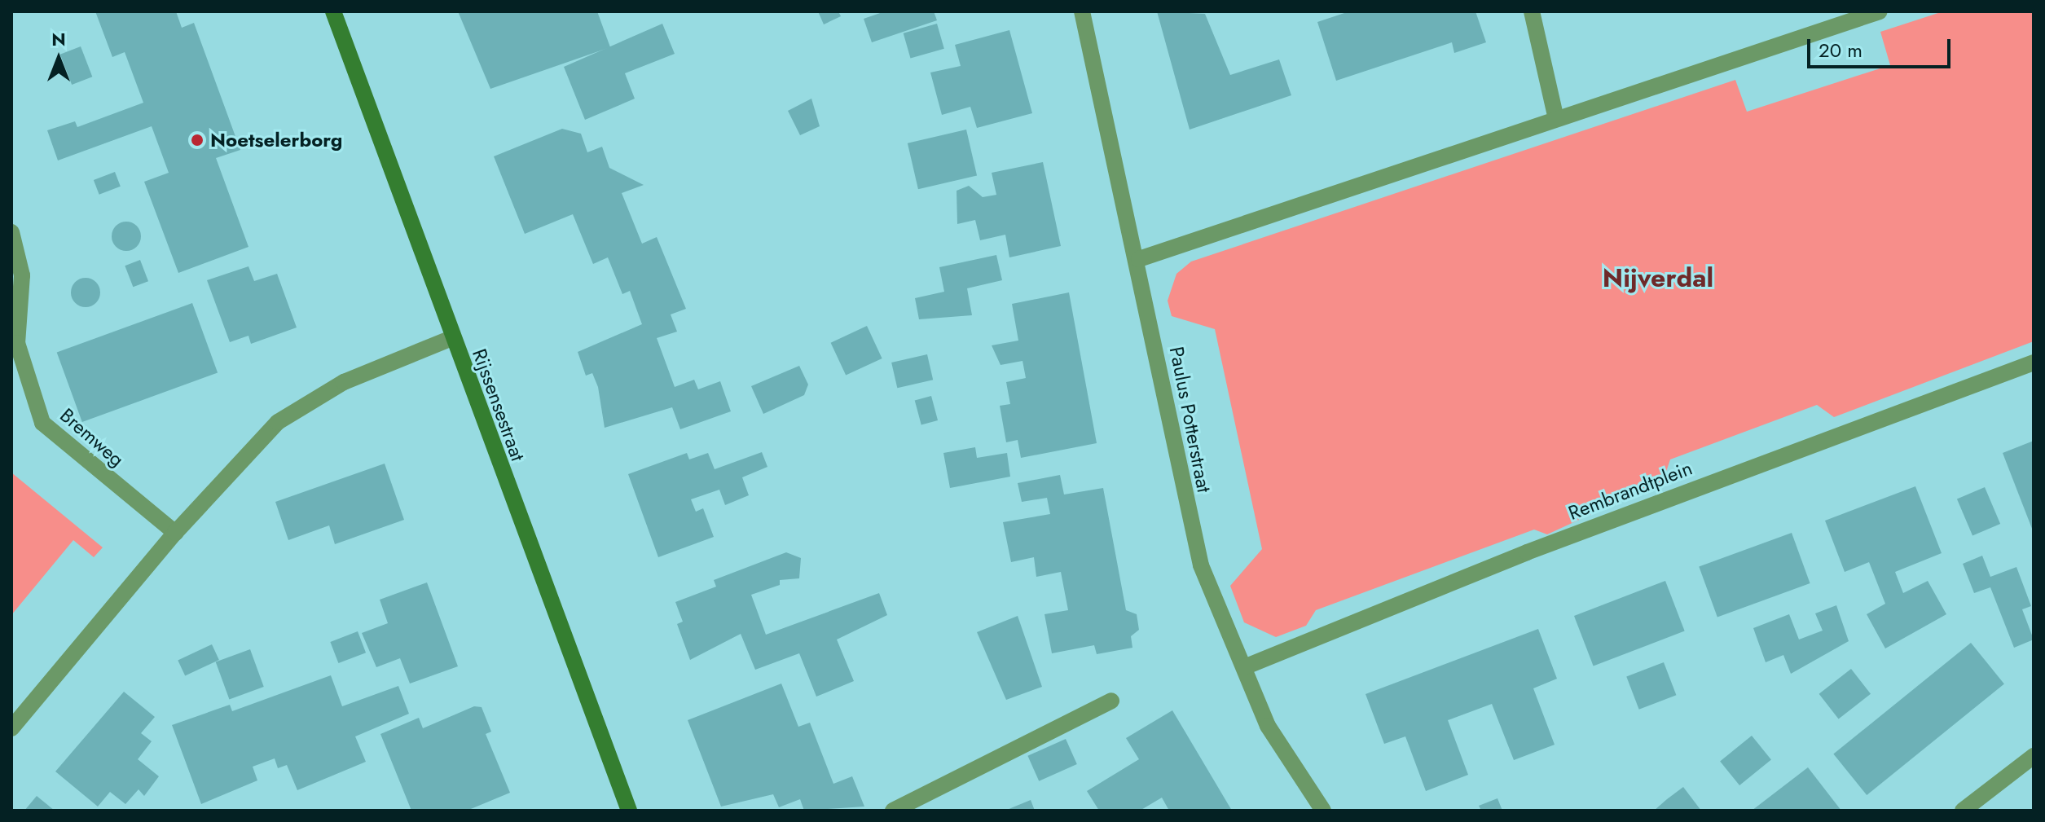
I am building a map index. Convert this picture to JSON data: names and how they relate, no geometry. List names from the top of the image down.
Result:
{
  "streets": {
    "main road": ["Rijssensestraat"],
    "street": ["Paulus Potterstraat", "Bremweg", "Rembrandtplein"]
  },
  "crossings": [
    ["Paulus Potterstraat", "Rembrandtplein"]
  ],
  "districts": ["Nijverdal"],
  "places": ["Noetselerborg"],
  "scale_bar": "20 m",
  "north": "top"
}
